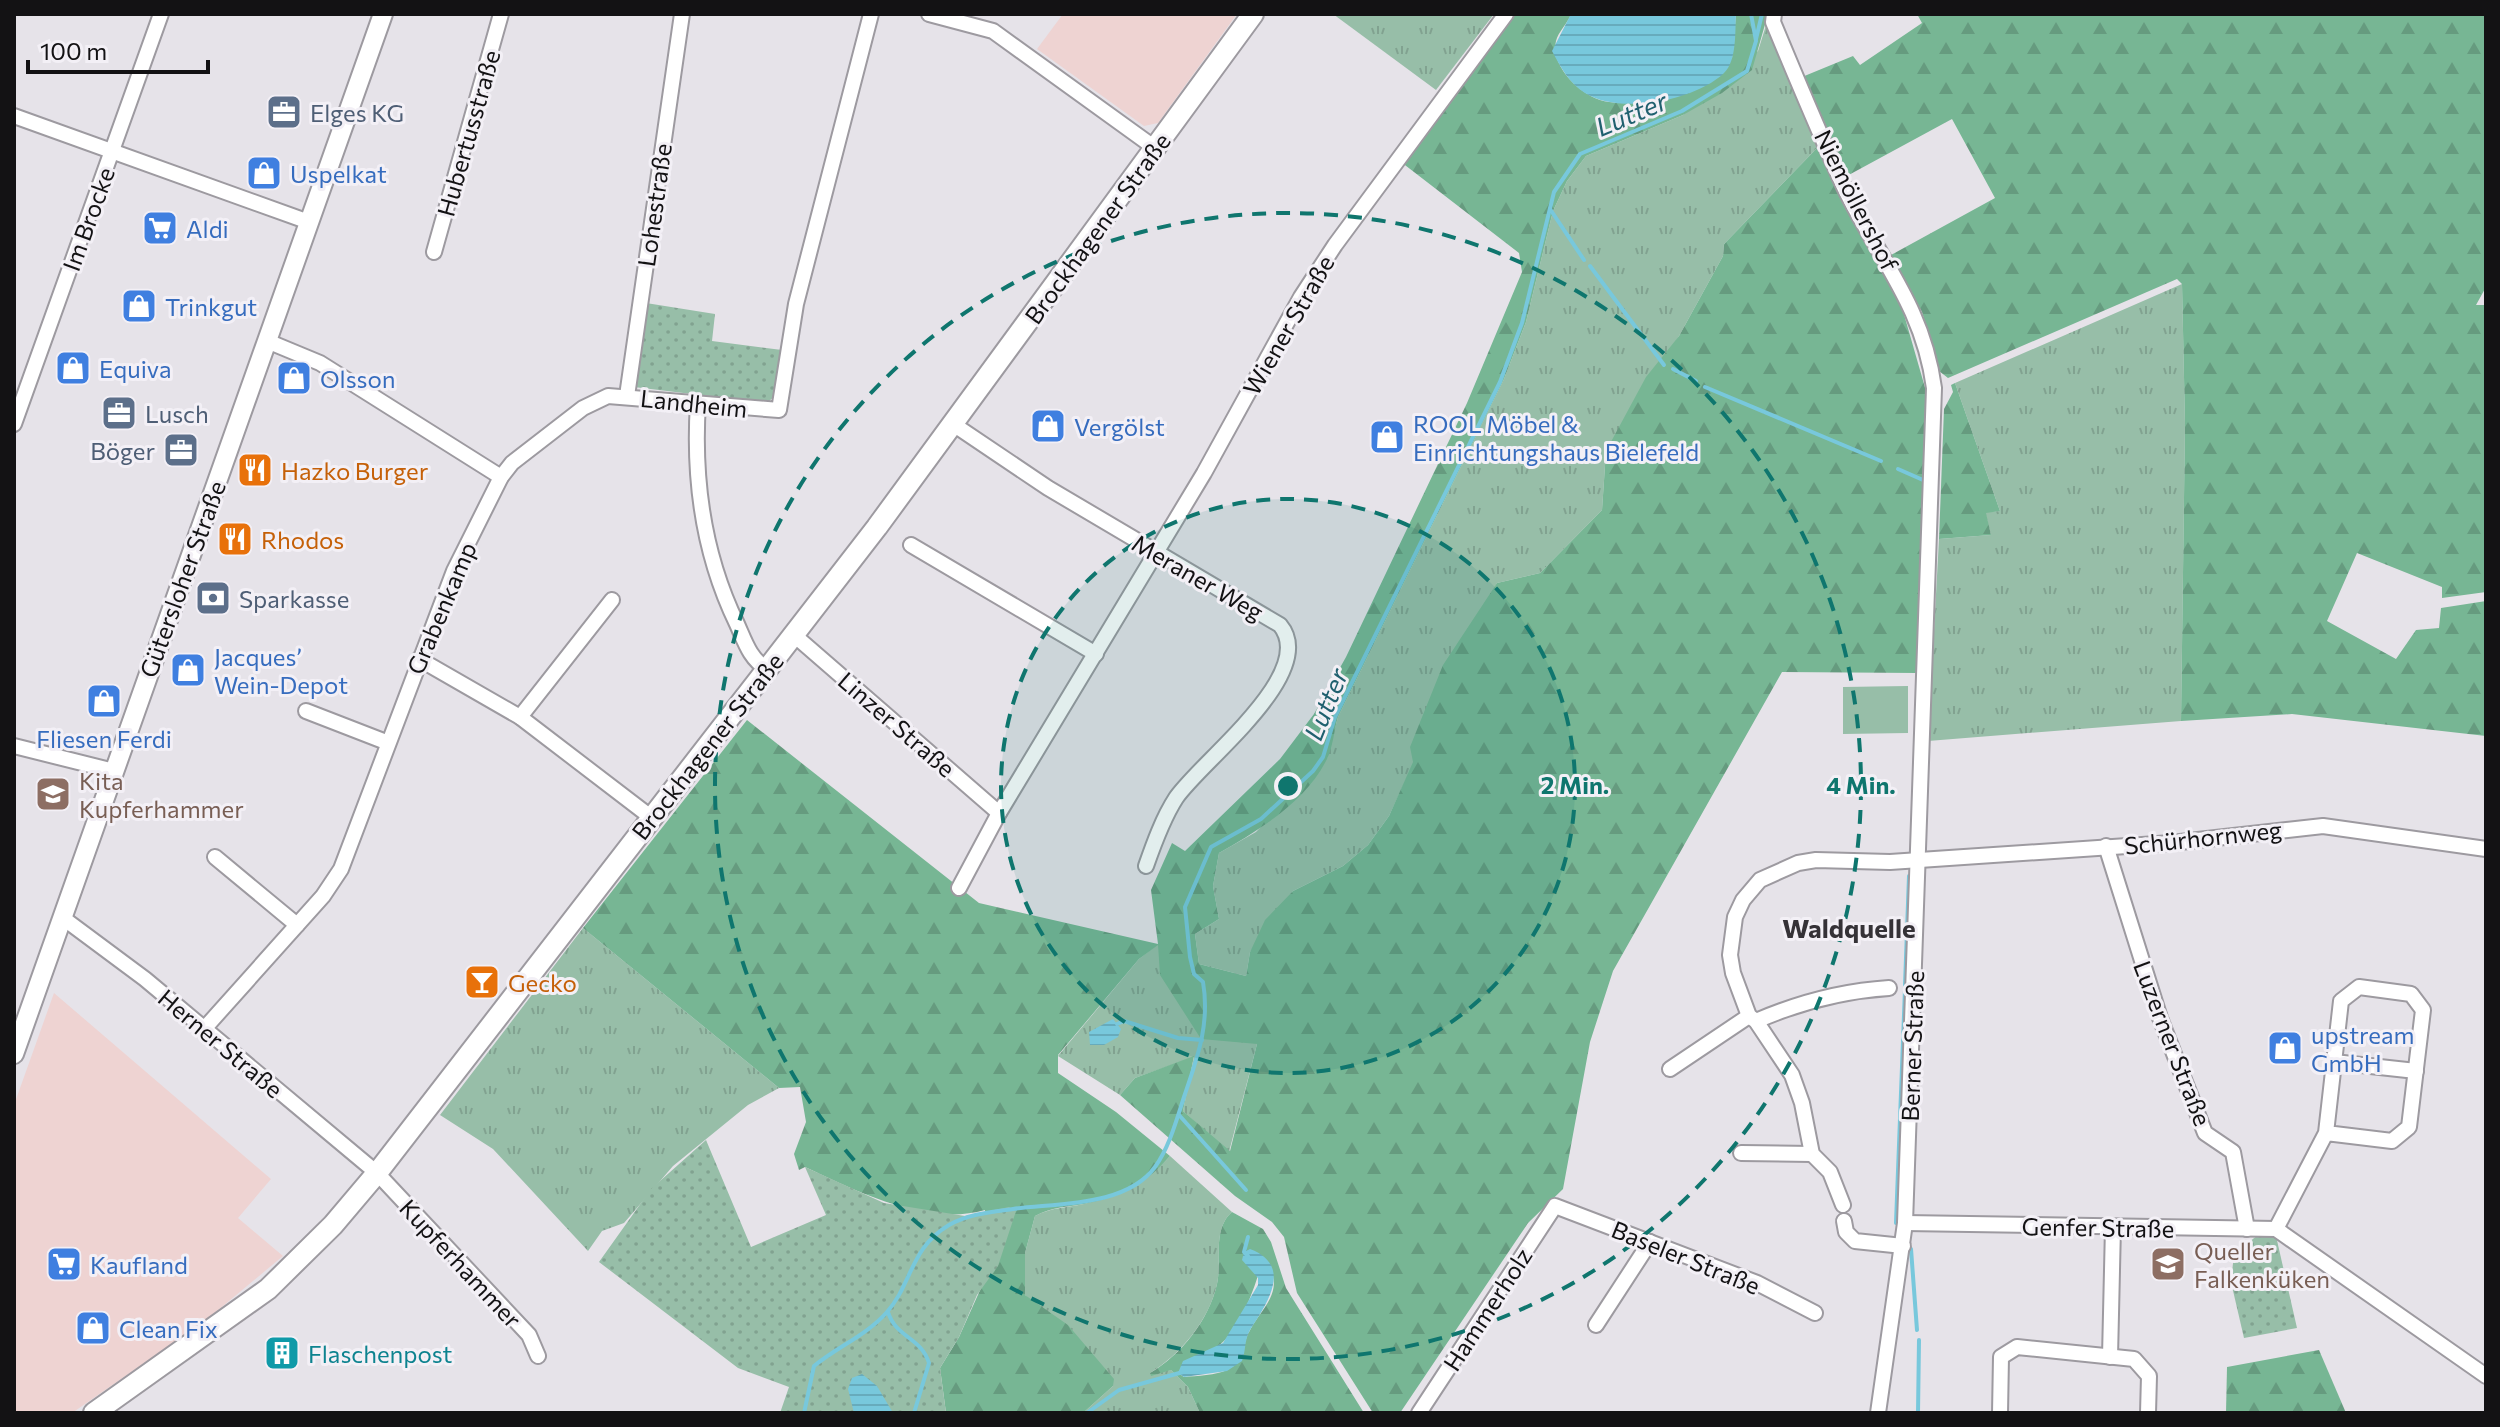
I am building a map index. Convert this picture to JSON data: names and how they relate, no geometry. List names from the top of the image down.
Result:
{
  "streets": {
    "main road": ["Brockhagener Straße"],
    "street": [
      "Hubertusstraße",
      "Niemöllershof",
      "Lohestraße",
      "Im Brocke",
      "Wiener Straße",
      "Landheim",
      "Meraner Weg",
      "Gütersloher Straße",
      "Grabenkamp",
      "Linzer Straße",
      "Schürhornweg",
      "Herner Straße",
      "Luzerner Straße",
      "Berner Straße",
      "Genfer Straße",
      "Baseler Straße",
      "Kupferhammer",
      "Hammerholz"
    ]
  },
  "crossings": [
    ["Niemöllershof", "Berner Straße"],
    ["Lohestraße", "Landheim"],
    ["Brockhagener Straße", "Meraner Weg"],
    ["Brockhagener Straße", "Linzer Straße"],
    ["Brockhagener Straße", "Herner Straße"],
    ["Brockhagener Straße", "Kupferhammer"],
    ["Wiener Straße", "Meraner Weg"],
    ["Wiener Straße", "Linzer Straße"],
    ["Landheim", "Grabenkamp"],
    ["Gütersloher Straße", "Herner Straße"],
    ["Grabenkamp", "Herner Straße"],
    ["Schürhornweg", "Luzerner Straße"],
    ["Schürhornweg", "Berner Straße"],
    ["Herner Straße", "Kupferhammer"],
    ["Luzerner Straße", "Genfer Straße"],
    ["Berner Straße", "Genfer Straße"],
    ["Baseler Straße", "Hammerholz"]
  ],
  "districts": ["Waldquelle"],
  "water": ["Lutter"],
  "places": {
    "office": ["Elges KG", "Lusch", "Böger"],
    "shop": [
      "Uspelkat",
      "Trinkgut",
      "Equiva",
      "Olsson",
      "Vergölst",
      "ROOL Möbel & Einrichtungshaus Bielefeld",
      "Jacques’ Wein-Depot",
      "Fliesen Ferdi",
      "upstream GmbH",
      "Clean Fix"
    ],
    "supermarket": ["Aldi", "Kaufland"],
    "restaurant": ["Hazko Burger", "Rhodos"],
    "bank": ["Sparkasse"],
    "school or university": ["Kita Kupferhammer", "Queller Falkenküken"],
    "bar": ["Gecko"],
    "building": ["Flaschenpost"]
  },
  "scale_bar": "100 m",
  "rings": ["2 Min.", "4 Min."]
}
